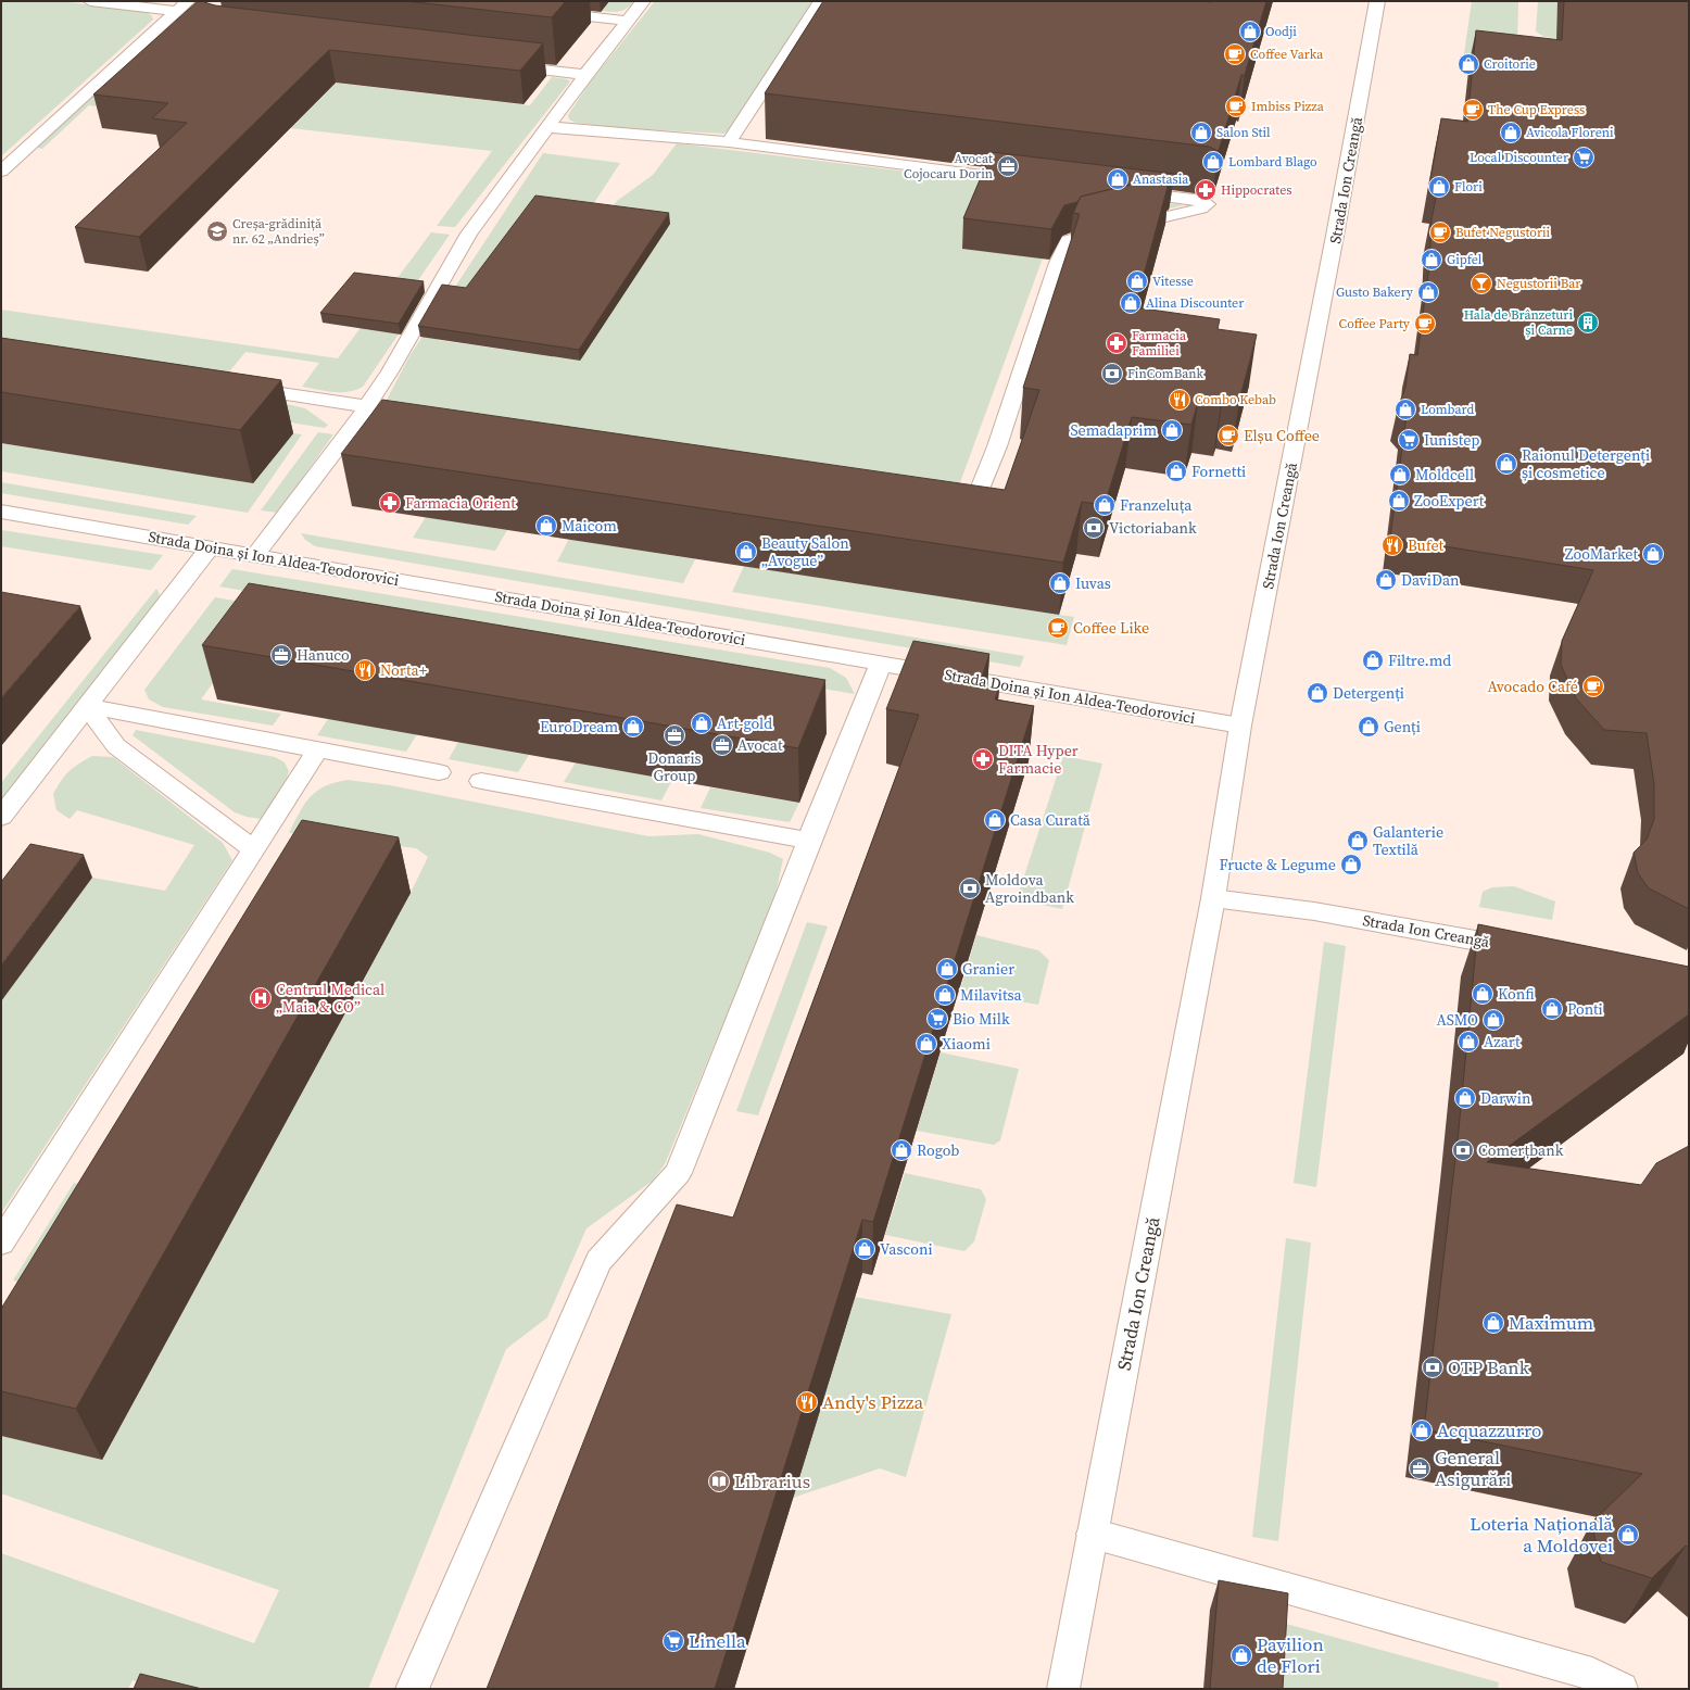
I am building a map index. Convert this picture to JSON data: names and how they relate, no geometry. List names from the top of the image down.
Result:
{
  "streets": {
    "main road": ["Strada Ion Creangă", "Strada Doina și Ion Aldea-Teodorovici"]
  },
  "crossings": [
    ["Strada Ion Creangă", "Strada Doina și Ion Aldea-Teodorovici"]
  ],
  "places": {
    "shop": [
      "Oodji",
      "Croitorie",
      "Salon Stil",
      "Avicola Floreni",
      "Lombard Blago",
      "Anastasia",
      "Flori",
      "Gipfel",
      "Vitesse",
      "Gusto Bakery",
      "Alina Discounter",
      "Lombard",
      "Semadaprim",
      "Raionul Detergenți și cosmetice",
      "Fornetti",
      "Moldcell",
      "ZooExpert",
      "Franzeluța",
      "Maicom",
      "Beauty Salon „Avogue”",
      "ZooMarket",
      "DaviDan",
      "Iuvas",
      "Filtre.md",
      "Detergenți",
      "Art-gold",
      "EuroDream",
      "Genți",
      "Casa Curată",
      "Galanterie Textilă",
      "Fructe & Legume",
      "Granier",
      "Konfi",
      "Milavitsa",
      "Ponti",
      "ASMO",
      "Azart",
      "Xiaomi",
      "Darwin",
      "Rogob",
      "Vasconi",
      "Maximum",
      "Acquazzurro",
      "Loteria Națională a Moldovei",
      "Pavilion de Flori"
    ],
    "cafe": [
      "Coffee Varka",
      "Imbiss Pizza",
      "The Cup Express",
      "Bufet Negustorii",
      "Coffee Party",
      "Elșu Coffee",
      "Coffee Like",
      "Avocado Café"
    ],
    "supermarket": [
      "Local Discounter",
      "Iunistep",
      "Bio Milk",
      "Linella"
    ],
    "office": [
      "Avocat Cojocaru Dorin",
      "Hanuco",
      "Donaris Group",
      "Avocat",
      "General Asigurări"
    ],
    "pharmacy": [
      "Hippocrates",
      "Farmacia Familiei",
      "Farmacia Orient",
      "DITA Hyper Farmacie"
    ],
    "school or university": ["Creșa-grădiniță nr. 62 „Andrieș”"],
    "bar": ["Negustorii Bar"],
    "building": ["Hala de Brânzeturi și Carne"],
    "bank": [
      "FinComBank",
      "Victoriabank",
      "Moldova Agroindbank",
      "Comerțbank",
      "OTP Bank"
    ],
    "restaurant": [
      "Combo Kebab",
      "Bufet",
      "Norta+",
      "Andy's Pizza"
    ],
    "hospital": ["Centrul Medical „Maia & CO”"],
    "library": ["Librarius"]
  }
}
